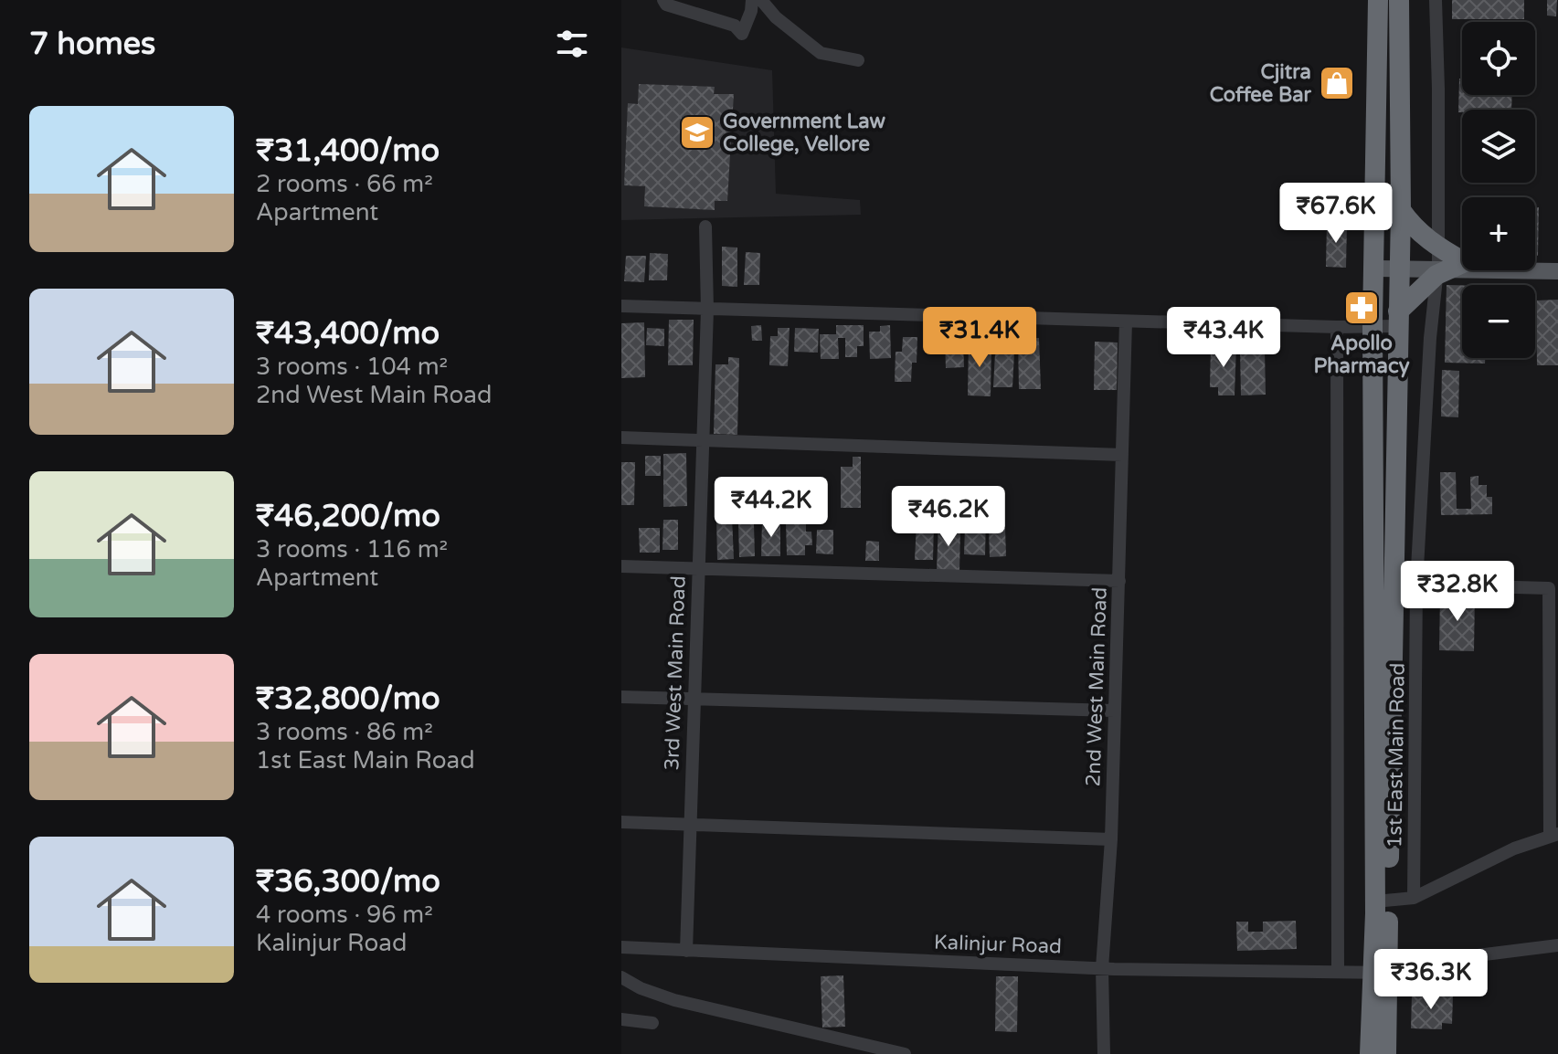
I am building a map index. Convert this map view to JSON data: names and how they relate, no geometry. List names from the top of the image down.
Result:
{
  "streets": {
    "street": [
      "3rd West Main Road",
      "2nd West Main Road",
      "1st East Main Road",
      "Kalinjur Road"
    ]
  },
  "crossings": [
    ["3rd West Main Road", "Kalinjur Road"],
    ["2nd West Main Road", "Kalinjur Road"]
  ],
  "places": {
    "shop": ["Cjitra Coffee Bar"],
    "school or university": ["Government Law College, Vellore"],
    "pharmacy": ["Apollo Pharmacy"]
  },
  "page": {
    "heading": "7 homes",
    "map_buttons": ["+", "−"],
    "list": [
      {
        "name": "₹31,400/mo",
        "note": "2 rooms · 66 m² · Apartment"
      },
      {
        "name": "₹43,400/mo",
        "note": "3 rooms · 104 m² · 2nd West Main Road"
      },
      {
        "name": "₹46,200/mo",
        "note": "3 rooms · 116 m² · Apartment"
      },
      {
        "name": "₹32,800/mo",
        "note": "3 rooms · 86 m² · 1st East Main Road"
      },
      {
        "name": "₹36,300/mo",
        "note": "4 rooms · 96 m² · Kalinjur Road"
      }
    ],
    "price": [
      "₹67.6K",
      "₹31.4K",
      "₹43.4K",
      "₹44.2K",
      "₹46.2K",
      "₹32.8K",
      "₹36.3K"
    ]
  }
}
